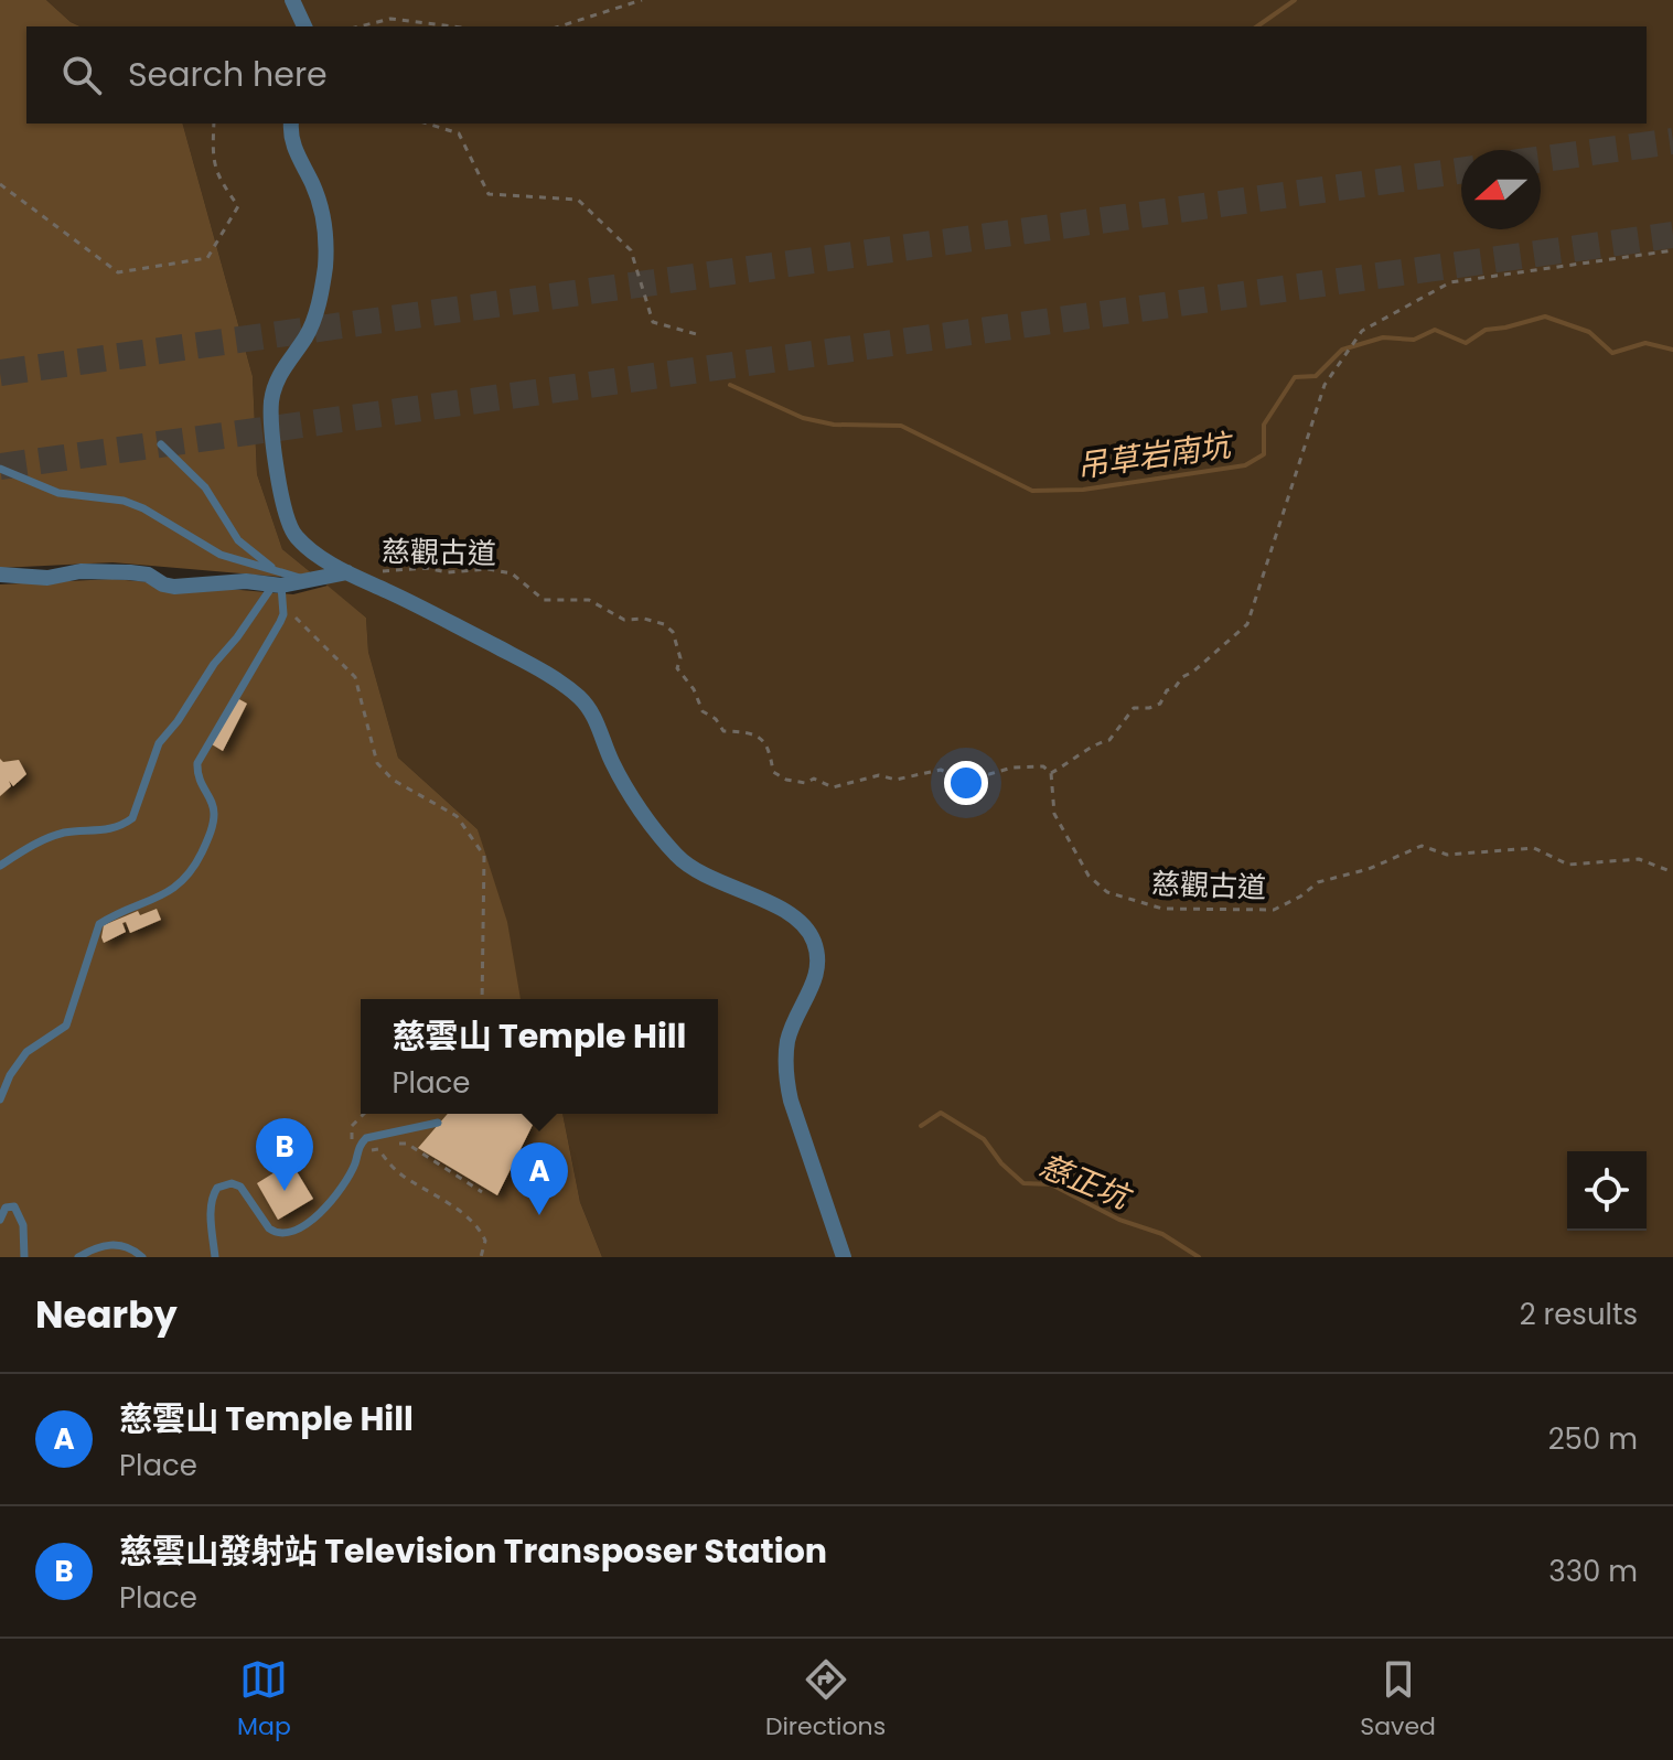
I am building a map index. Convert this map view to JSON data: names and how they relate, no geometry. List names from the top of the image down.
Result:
{
  "streets": {
    "path": ["慈觀古道"]
  },
  "water": ["吊草岩南坑", "慈正坑"],
  "north": "left",
  "page": {
    "search": "Search here",
    "popup": ["慈雲山 Temple Hill", "Place"],
    "pins": ["B", "A"],
    "heading": ["Nearby", "2 results"],
    "list": [
      {
        "mark": "A",
        "name": "慈雲山 Temple Hill",
        "note": "Place",
        "value": "250 m"
      },
      {
        "mark": "B",
        "name": "慈雲山發射站 Television Transposer Station",
        "note": "Place",
        "value": "330 m"
      }
    ],
    "nav": ["Map", "Directions", "Saved"]
  }
}
